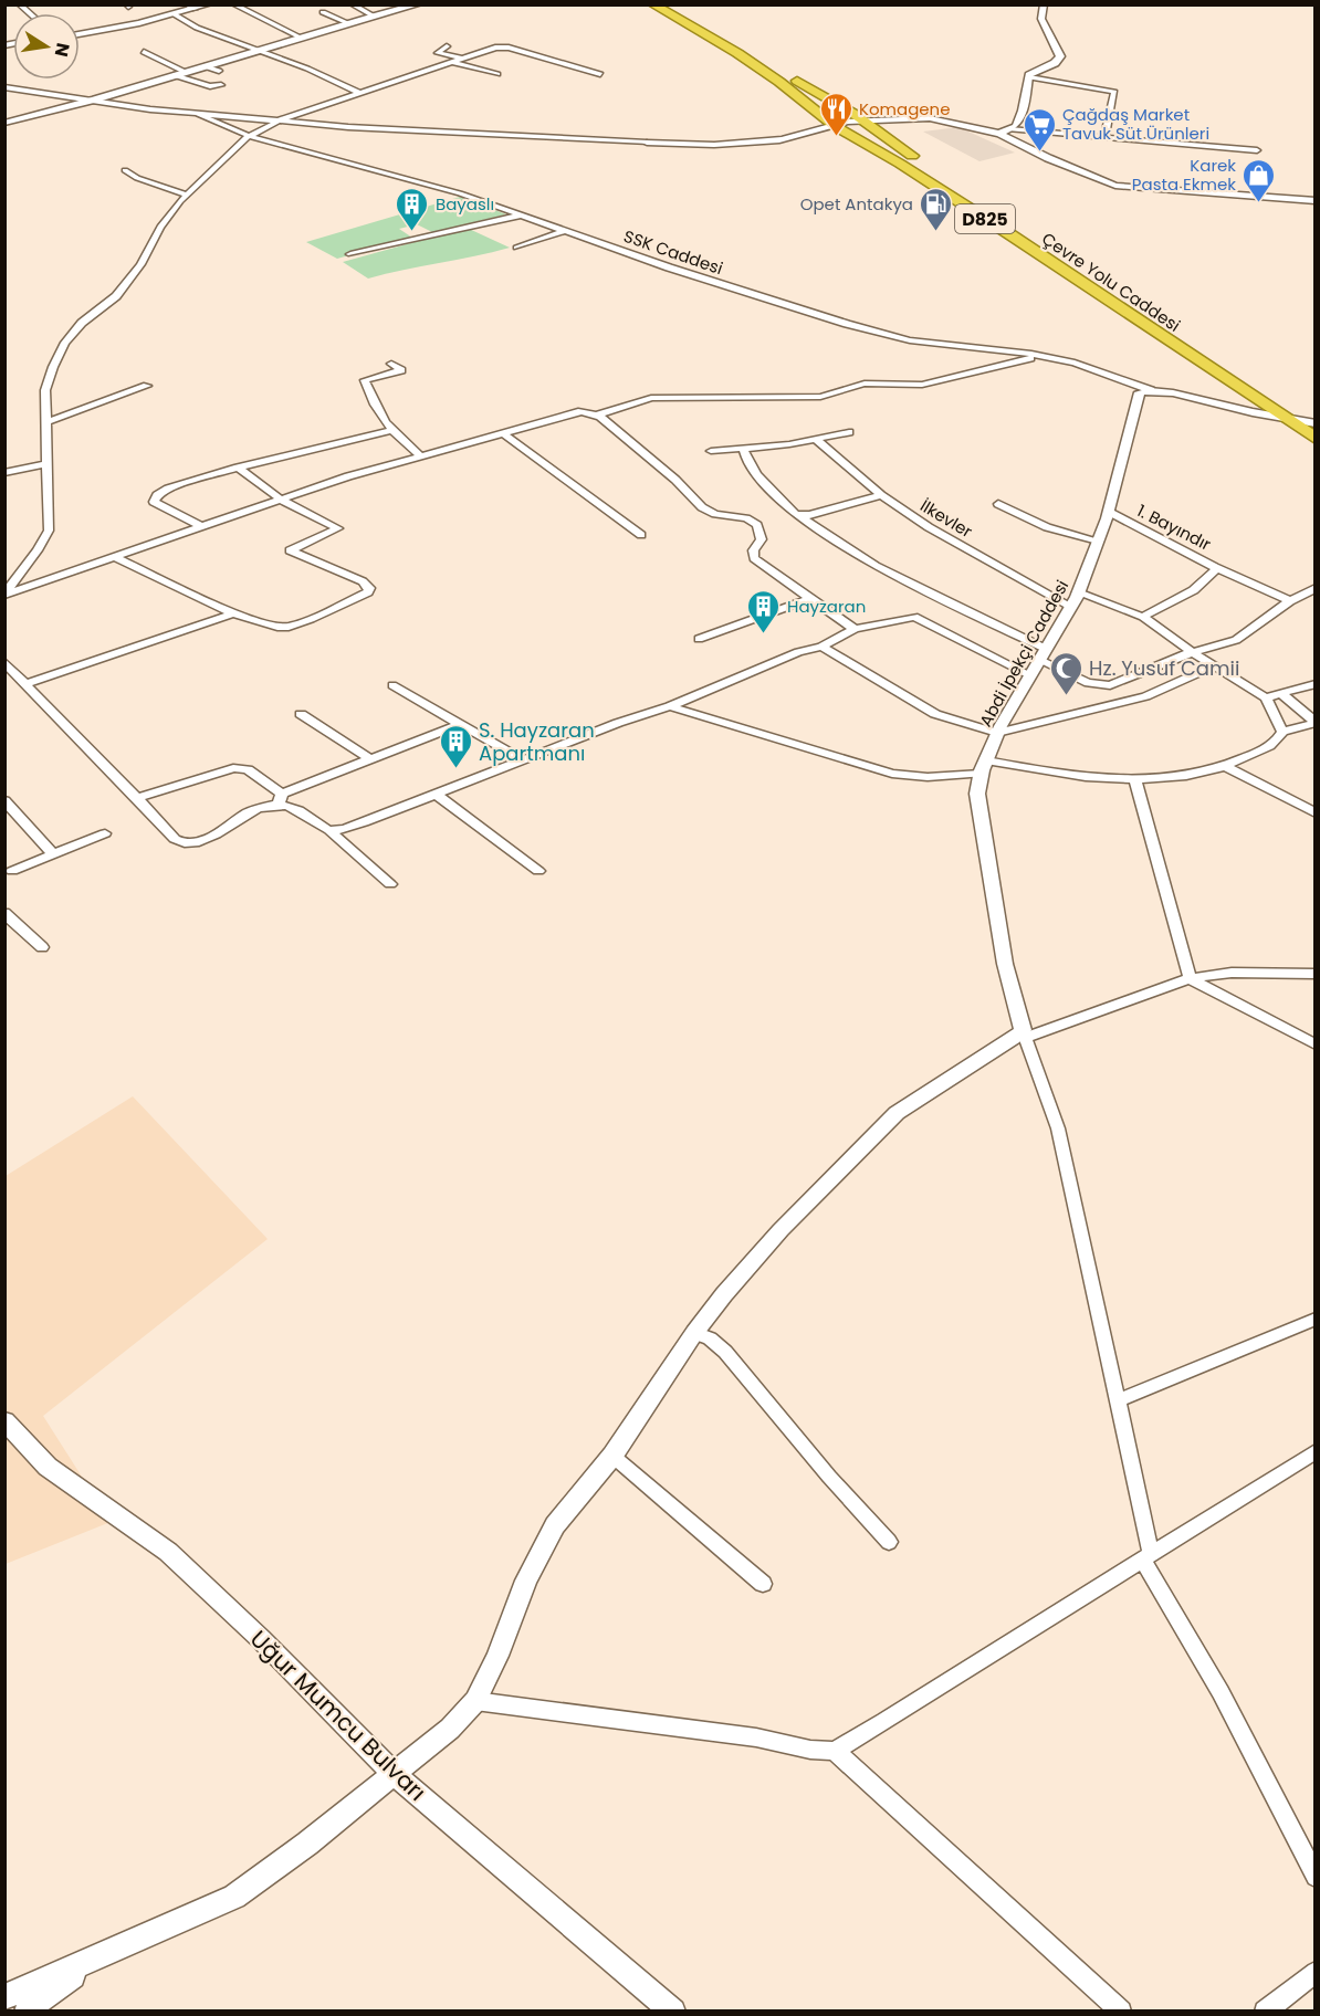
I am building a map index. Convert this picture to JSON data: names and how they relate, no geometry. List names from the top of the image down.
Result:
{
  "streets": {
    "highway": ["D825", "Çevre Yolu Caddesi"],
    "street": [
      "SSK Caddesi",
      "İlkevler",
      "1. Bayındır",
      "Abdi İpekçi Caddesi",
      "Uğur Mumcu Bulvarı"
    ]
  },
  "crossings": [
    ["SSK Caddesi", "Abdi İpekçi Caddesi"],
    ["İlkevler", "Abdi İpekçi Caddesi"],
    ["1. Bayındır", "Abdi İpekçi Caddesi"]
  ],
  "places": {
    "restaurant": ["Komagene"],
    "supermarket": ["Çağdaş Market Tavuk Süt Ürünleri"],
    "shop": ["Karek Pasta Ekmek"],
    "building": ["Bayaslı", "Hayzaran", "S. Hayzaran Apartmanı"],
    "fuel station": ["Opet Antakya"],
    "mosque": ["Hz. Yusuf Camii"]
  },
  "north": "right"
}
